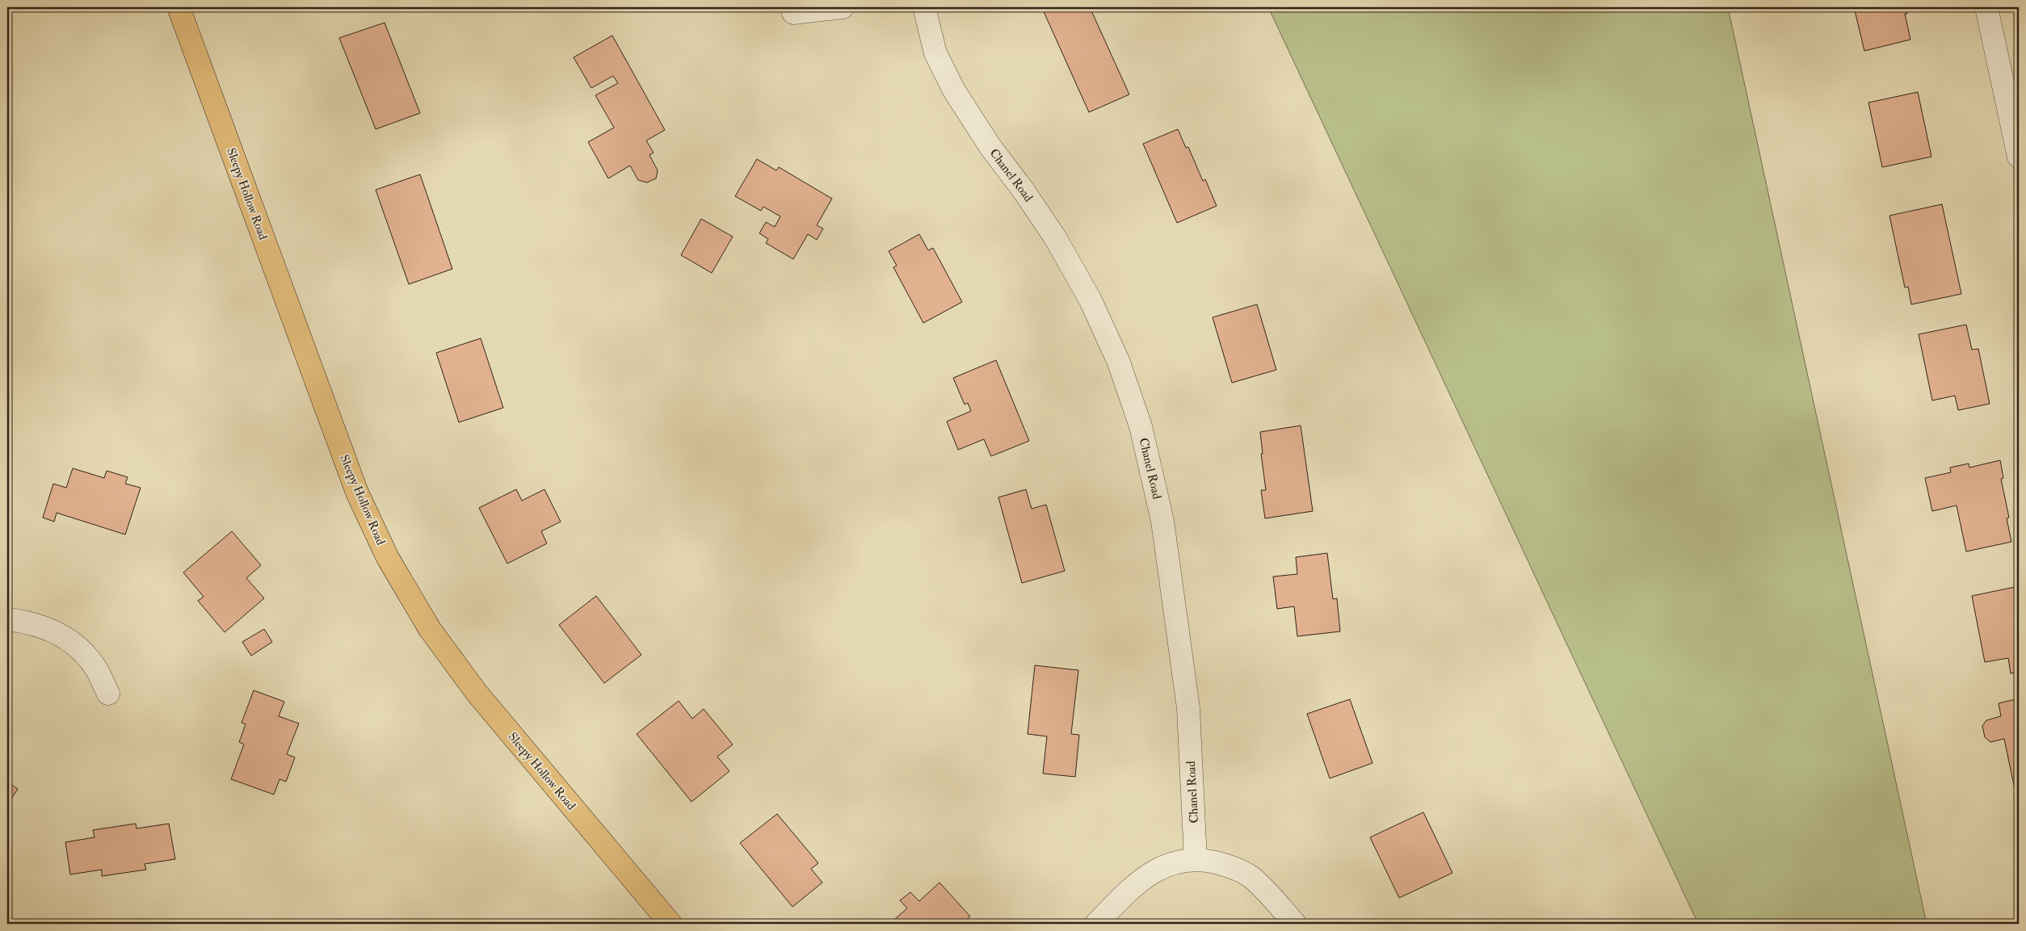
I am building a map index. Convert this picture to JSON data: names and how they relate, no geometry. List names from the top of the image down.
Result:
{
  "streets": {
    "main road": ["Sleepy Hollow Road"],
    "street": ["Chanel Road"]
  }
}
